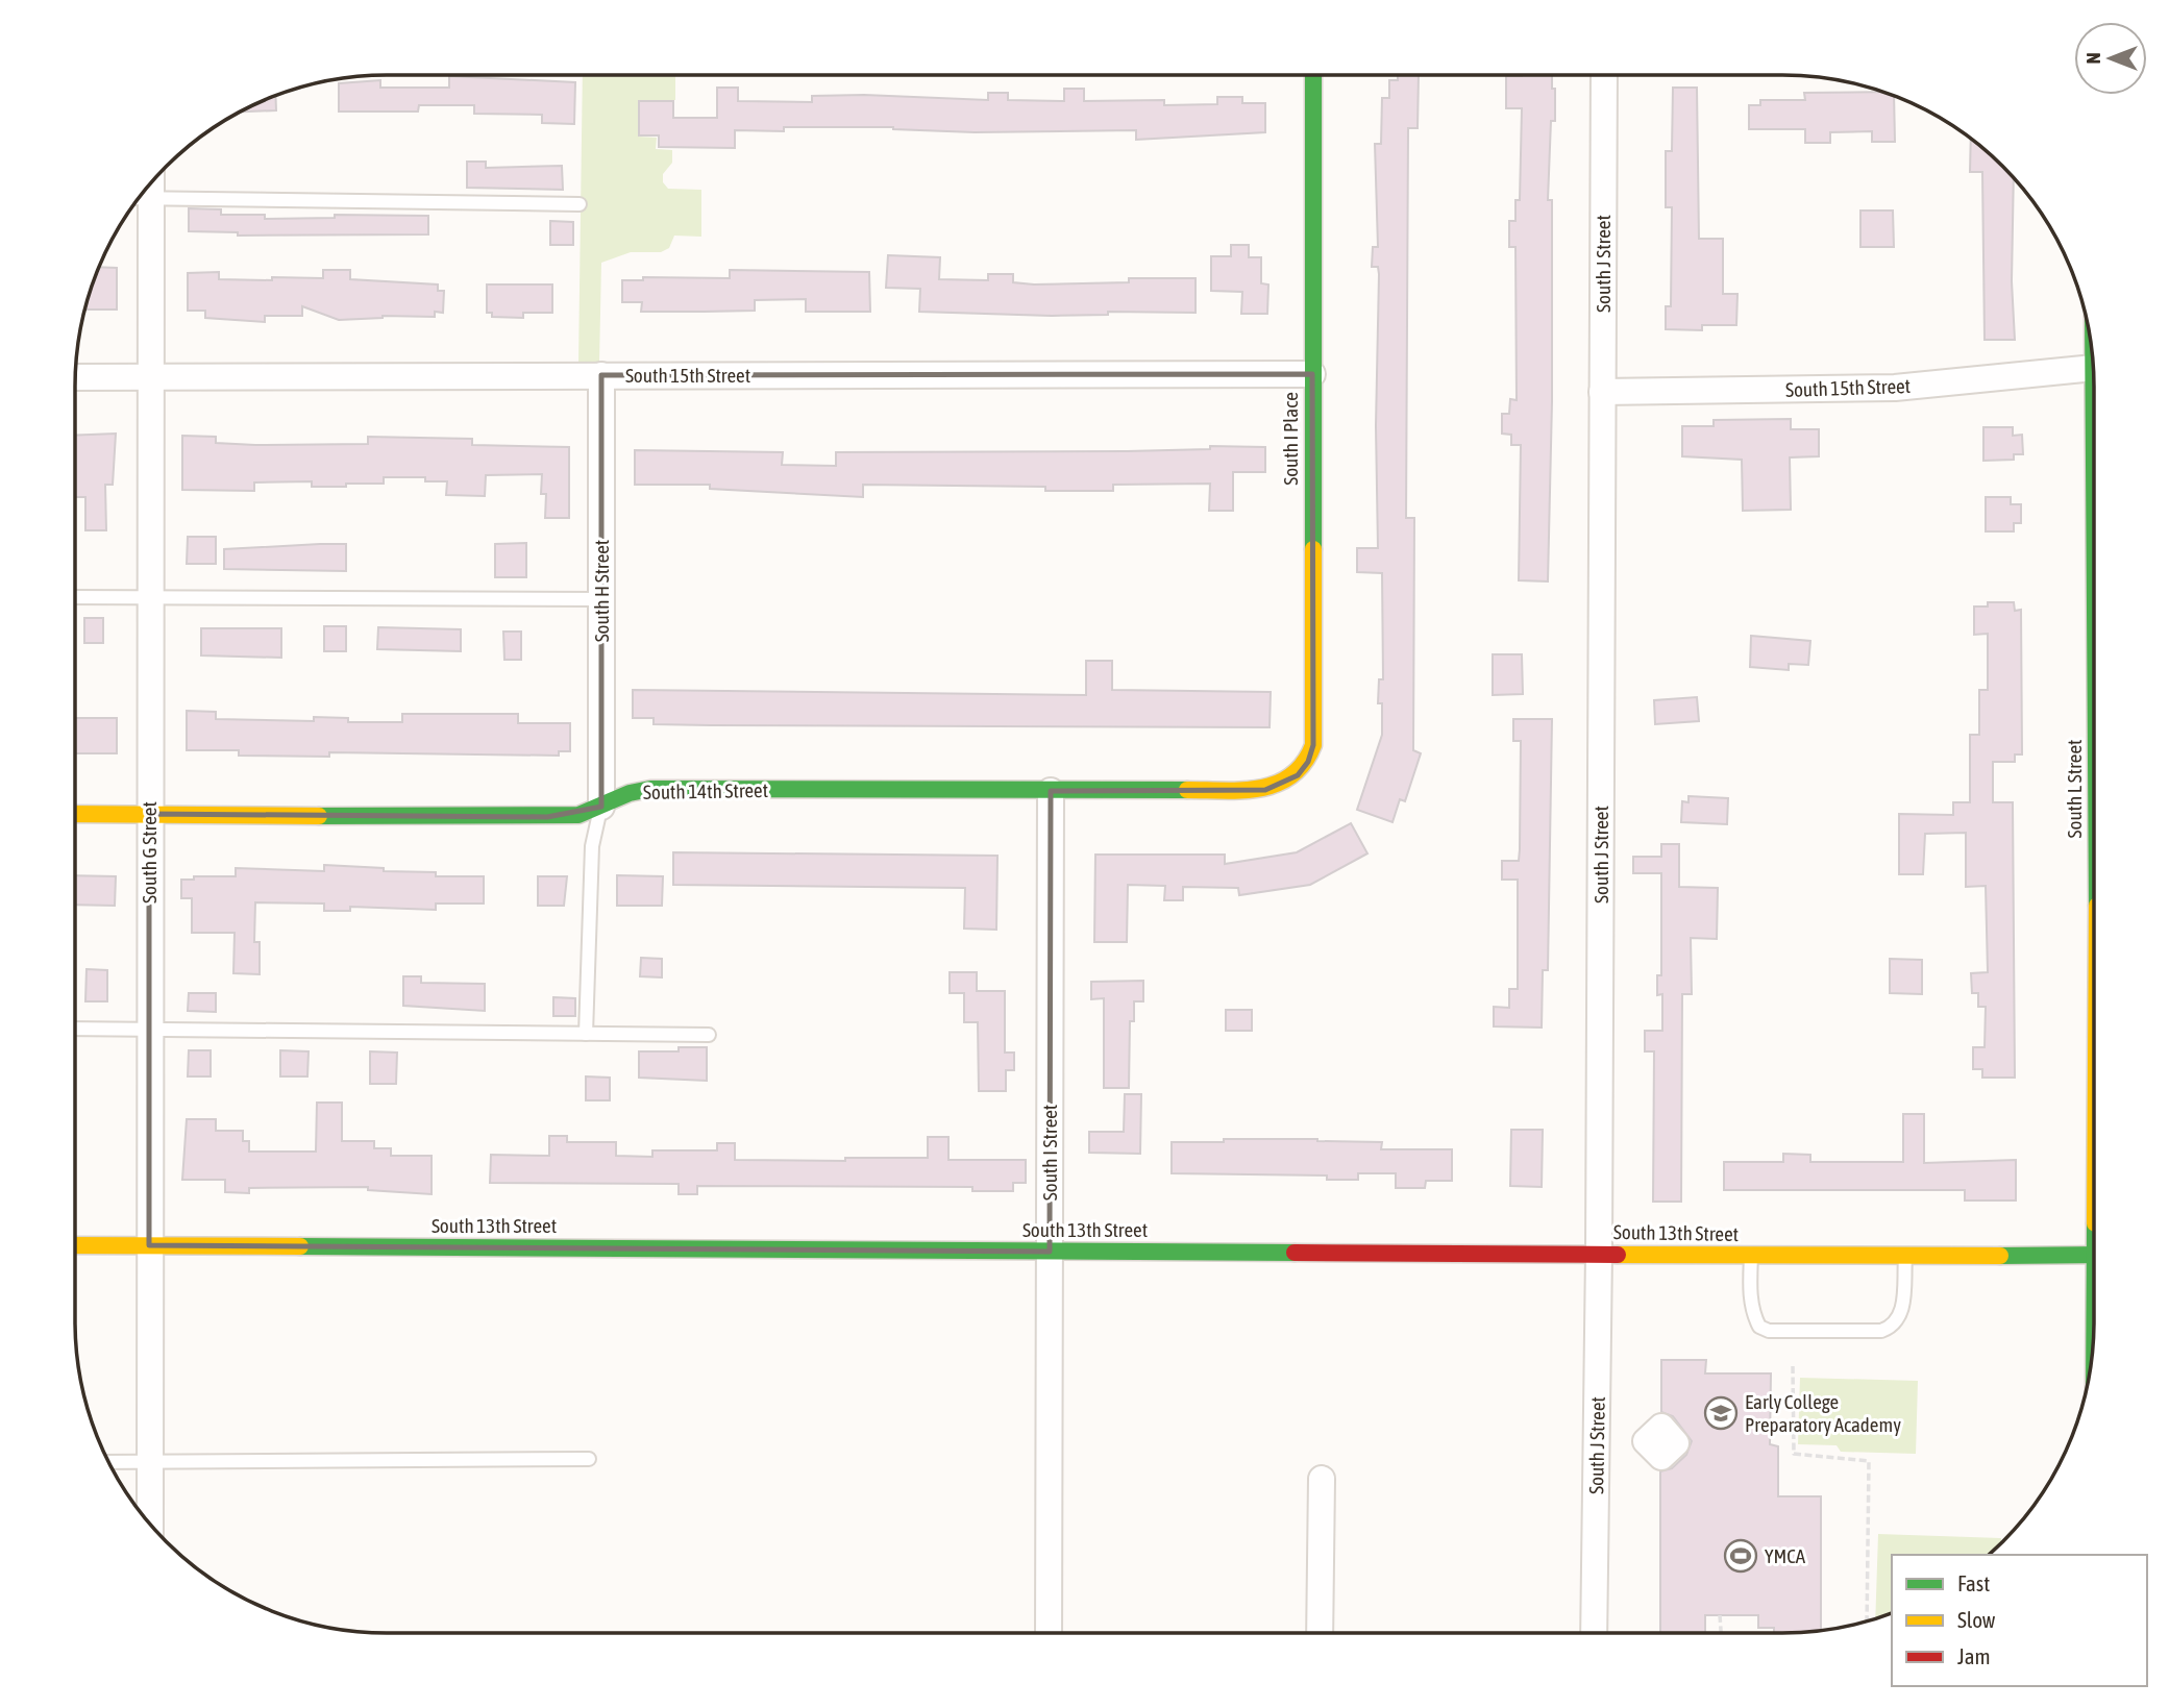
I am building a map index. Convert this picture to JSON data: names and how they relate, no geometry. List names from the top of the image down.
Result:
{
  "streets": {
    "street": [
      "South J Street",
      "South 15th Street",
      "South I Place",
      "South H Street",
      "South L Street",
      "South 14th Street",
      "South G Street",
      "South I Street",
      "South 13th Street"
    ]
  },
  "crossings": [
    ["South J Street", "South 15th Street"],
    ["South J Street", "South 13th Street"],
    ["South 15th Street", "South I Place"],
    ["South 15th Street", "South H Street"],
    ["South 15th Street", "South L Street"],
    ["South 15th Street", "South G Street"],
    ["South I Place", "South 14th Street"],
    ["South H Street", "South 14th Street"],
    ["South 14th Street", "South G Street"],
    ["South 14th Street", "South I Street"],
    ["South G Street", "South 13th Street"],
    ["South I Street", "South 13th Street"]
  ],
  "places": {
    "school or university": ["Early College Preparatory Academy"],
    "sports": ["YMCA"]
  },
  "legend": ["Fast", "Slow", "Jam"],
  "north": "left"
}
